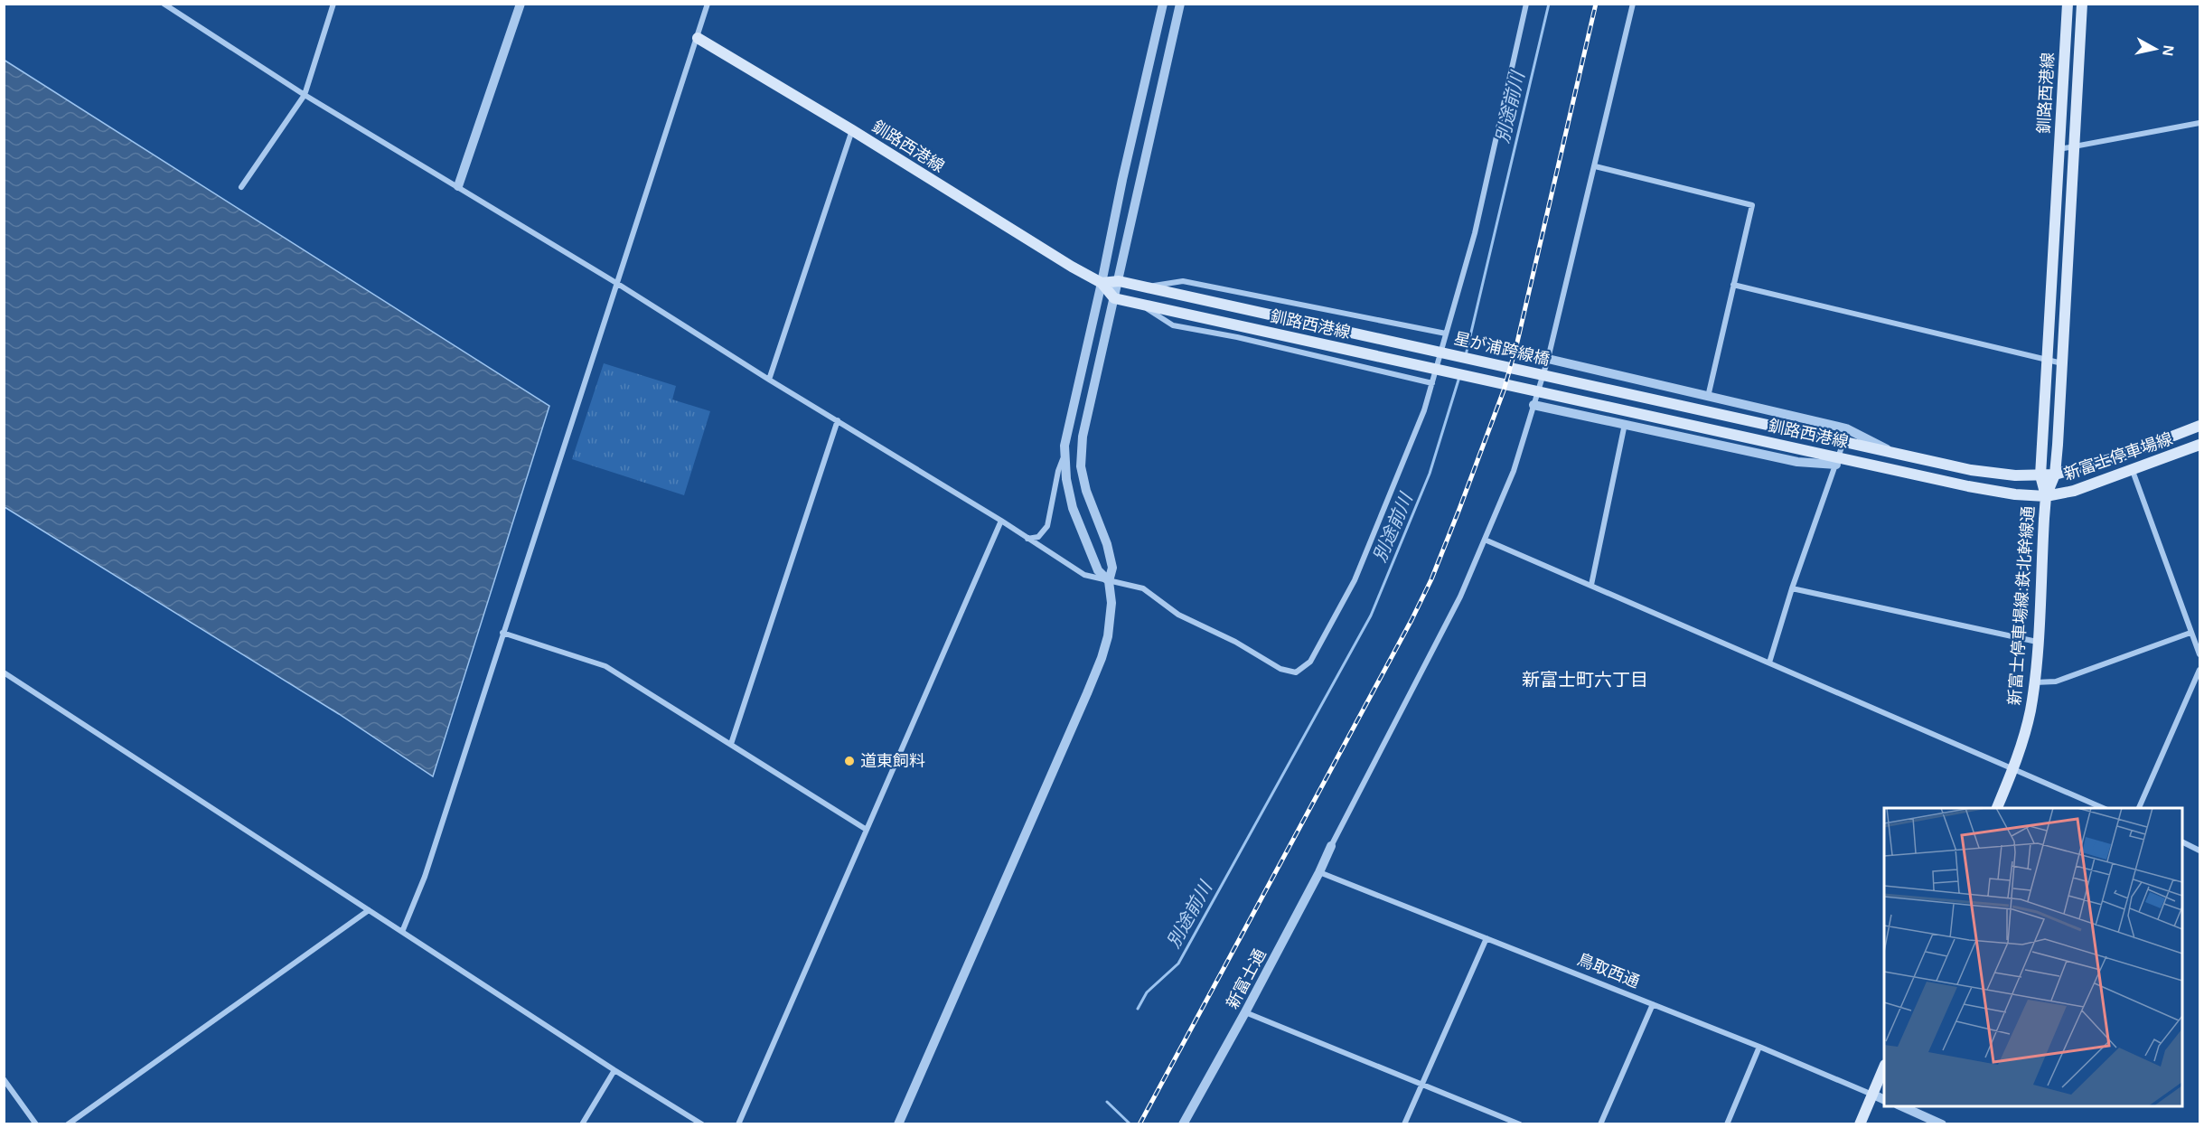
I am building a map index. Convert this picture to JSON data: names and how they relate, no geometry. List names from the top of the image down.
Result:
{
  "streets": {
    "main road": [
      "釧路西港線",
      "星が浦跨線橋",
      "新富士停車場線",
      "新富士停車場線:鉄北幹線通"
    ],
    "street": ["鳥取西通", "新富士通"]
  },
  "crossings": [
    ["釧路西港線", "星が浦跨線橋"],
    ["釧路西港線", "新富士停車場線"],
    ["釧路西港線", "新富士停車場線:鉄北幹線通"],
    ["新富士停車場線", "新富士停車場線:鉄北幹線通"],
    ["鳥取西通", "新富士通"]
  ],
  "districts": ["新富士町六丁目"],
  "water": ["別途前川"],
  "places": ["道東飼料"],
  "north": "right"
}
